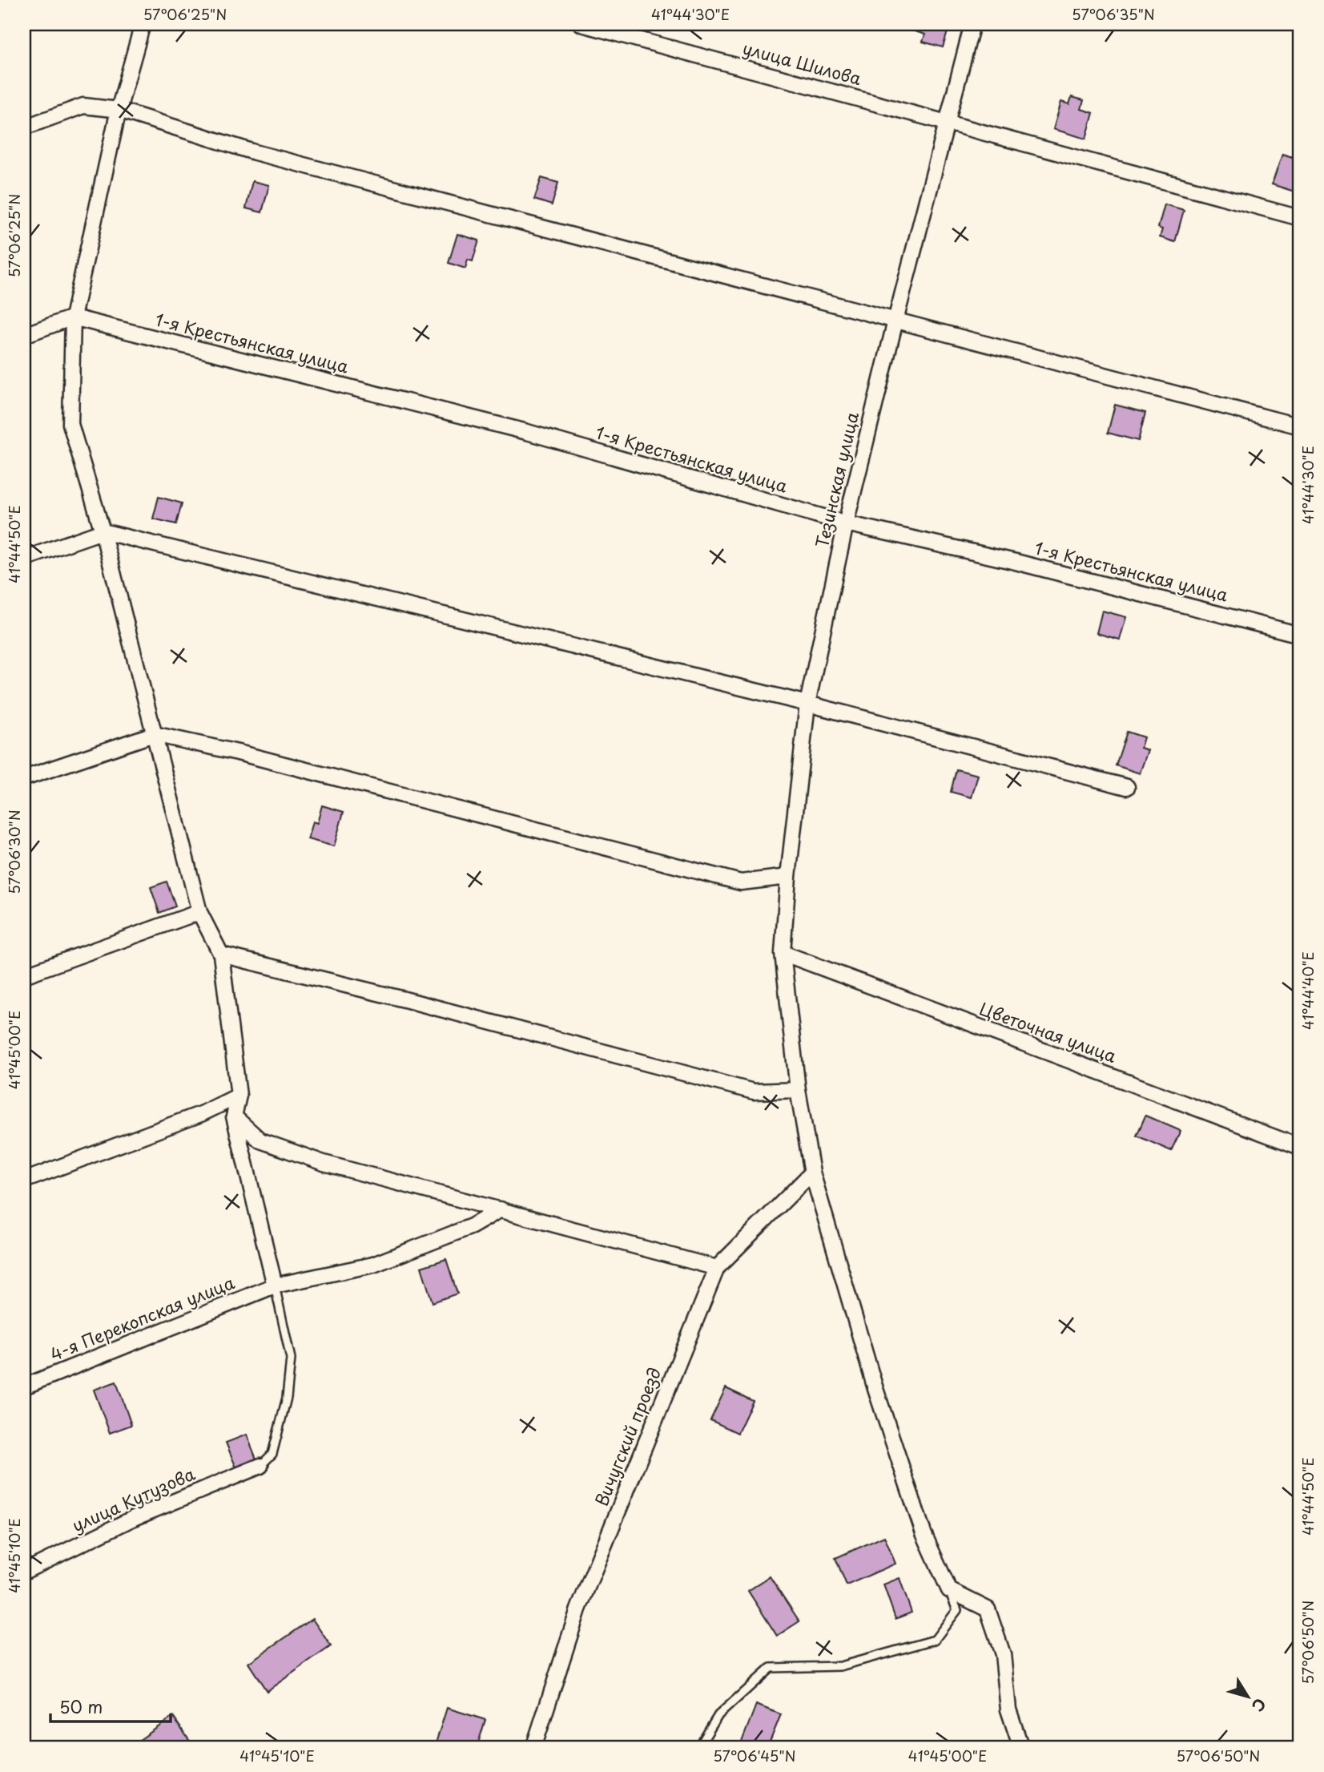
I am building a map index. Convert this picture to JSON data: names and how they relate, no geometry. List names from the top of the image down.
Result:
{
  "streets": {
    "street": [
      "улица Шилова",
      "1-я Крестьянская улица",
      "Тезинская улица",
      "Цветочная улица",
      "4-я Перекопская улица",
      "Вичугский проезд",
      "улица Кутузова"
    ]
  },
  "crossings": [
    ["улица Шилова", "Тезинская улица"],
    ["1-я Крестьянская улица", "Тезинская улица"],
    ["Тезинская улица", "Цветочная улица"],
    ["Тезинская улица", "Вичугский проезд"]
  ],
  "scale_bar": "50 m",
  "north": "bottom right",
  "coordinates": [
    "57°06'25\"N",
    "41°44'30\"E",
    "57°06'35\"N",
    "41°44'50\"E",
    "57°06'30\"N",
    "41°44'40\"E",
    "41°45'00\"E",
    "41°45'10\"E",
    "57°06'50\"N",
    "57°06'45\"N"
  ]
}
